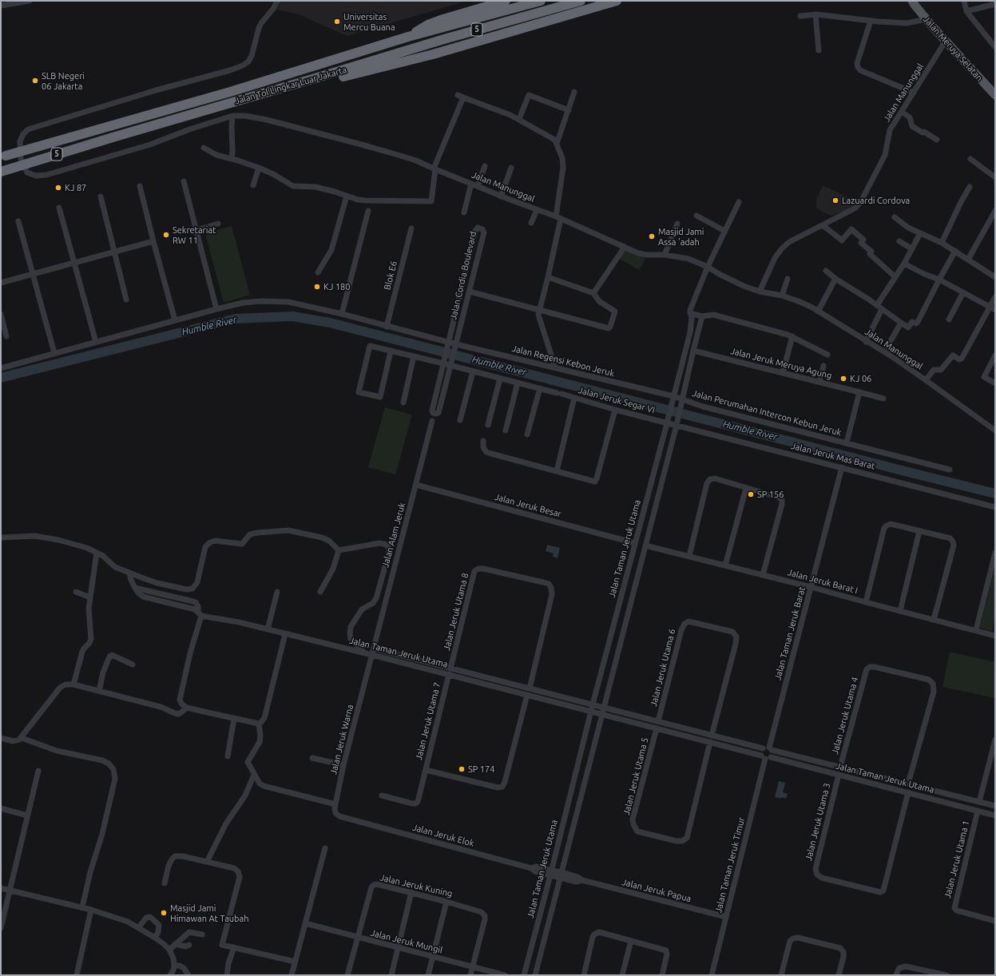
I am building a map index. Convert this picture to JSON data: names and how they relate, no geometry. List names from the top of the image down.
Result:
{
  "streets": {
    "highway": ["5", "Jalan Tol Lingkar Luar Jakarta"],
    "main road": ["Jalan Meruya Selatan"],
    "street": [
      "Jalan Manunggal",
      "Blok E6",
      "Jalan Cordia Boulevard",
      "Jalan Regensi Kebon Jeruk",
      "Jalan Jeruk Meruya Agung",
      "Jalan Jeruk Segar VI",
      "Jalan Perumahan Intercon Kebun Jeruk",
      "Jalan Jeruk Mas Barat",
      "Jalan Jeruk Besar",
      "Jalan Alam Jeruk",
      "Jalan Taman Jeruk Utama",
      "Jalan Jeruk Barat I",
      "Jalan Jeruk Utama 8",
      "Jalan Taman Jeruk Barat",
      "Jalan Jeruk Utama 6",
      "Jalan Jeruk Utama 4",
      "Jalan Jeruk Utama 7",
      "Jalan Jeruk Warna",
      "Jalan Jeruk Utama 5",
      "Jalan Jeruk Utama 3",
      "Jalan Jeruk Elok",
      "Jalan Jeruk Utama 1",
      "Jalan Taman Jeruk Timur",
      "Jalan Jeruk Kuning",
      "Jalan Jeruk Papua",
      "Jalan Jeruk Mungil"
    ]
  },
  "crossings": [
    ["Jalan Meruya Selatan", "Jalan Manunggal"],
    ["Jalan Manunggal", "Jalan Taman Jeruk Utama"],
    ["Blok E6", "Jalan Regensi Kebon Jeruk"],
    ["Jalan Cordia Boulevard", "Jalan Regensi Kebon Jeruk"],
    ["Jalan Cordia Boulevard", "Jalan Jeruk Segar VI"],
    ["Jalan Regensi Kebon Jeruk", "Jalan Perumahan Intercon Kebun Jeruk"],
    ["Jalan Regensi Kebon Jeruk", "Jalan Taman Jeruk Utama"],
    ["Jalan Jeruk Meruya Agung", "Jalan Perumahan Intercon Kebun Jeruk"],
    ["Jalan Jeruk Segar VI", "Jalan Jeruk Mas Barat"],
    ["Jalan Jeruk Segar VI", "Jalan Taman Jeruk Utama"],
    ["Jalan Jeruk Mas Barat", "Jalan Taman Jeruk Utama"],
    ["Jalan Jeruk Mas Barat", "Jalan Taman Jeruk Barat"],
    ["Jalan Jeruk Besar", "Jalan Alam Jeruk"],
    ["Jalan Jeruk Besar", "Jalan Taman Jeruk Utama"],
    ["Jalan Alam Jeruk", "Jalan Taman Jeruk Utama"],
    ["Jalan Alam Jeruk", "Jalan Jeruk Warna"],
    ["Jalan Taman Jeruk Utama", "Jalan Jeruk Utama 8"],
    ["Jalan Taman Jeruk Utama", "Jalan Taman Jeruk Barat"],
    ["Jalan Taman Jeruk Utama", "Jalan Jeruk Utama 6"],
    ["Jalan Taman Jeruk Utama", "Jalan Jeruk Utama 4"],
    ["Jalan Taman Jeruk Utama", "Jalan Jeruk Utama 7"],
    ["Jalan Taman Jeruk Utama", "Jalan Jeruk Warna"],
    ["Jalan Taman Jeruk Utama", "Jalan Jeruk Utama 5"],
    ["Jalan Taman Jeruk Utama", "Jalan Jeruk Utama 3"],
    ["Jalan Taman Jeruk Utama", "Jalan Jeruk Elok"],
    ["Jalan Taman Jeruk Utama", "Jalan Jeruk Utama 1"],
    ["Jalan Taman Jeruk Utama", "Jalan Taman Jeruk Timur"],
    ["Jalan Taman Jeruk Utama", "Jalan Jeruk Papua"],
    ["Jalan Jeruk Barat I", "Jalan Taman Jeruk Barat"],
    ["Jalan Jeruk Warna", "Jalan Jeruk Elok"],
    ["Jalan Jeruk Elok", "Jalan Jeruk Papua"],
    ["Jalan Taman Jeruk Timur", "Jalan Jeruk Papua"],
    ["Jalan Jeruk Kuning", "Jalan Jeruk Mungil"]
  ],
  "water": ["Humble River"],
  "places": [
    "Universitas Mercu Buana",
    "SLB Negeri 06 Jakarta",
    "KJ 87",
    "Lazuardi Cordova",
    "Sekretariat RW 11",
    "Masjid Jami Assa 'adah",
    "KJ 180",
    "KJ 06",
    "SP 156",
    "SP 174",
    "Masjid Jami Himawan At Taubah"
  ]
}
